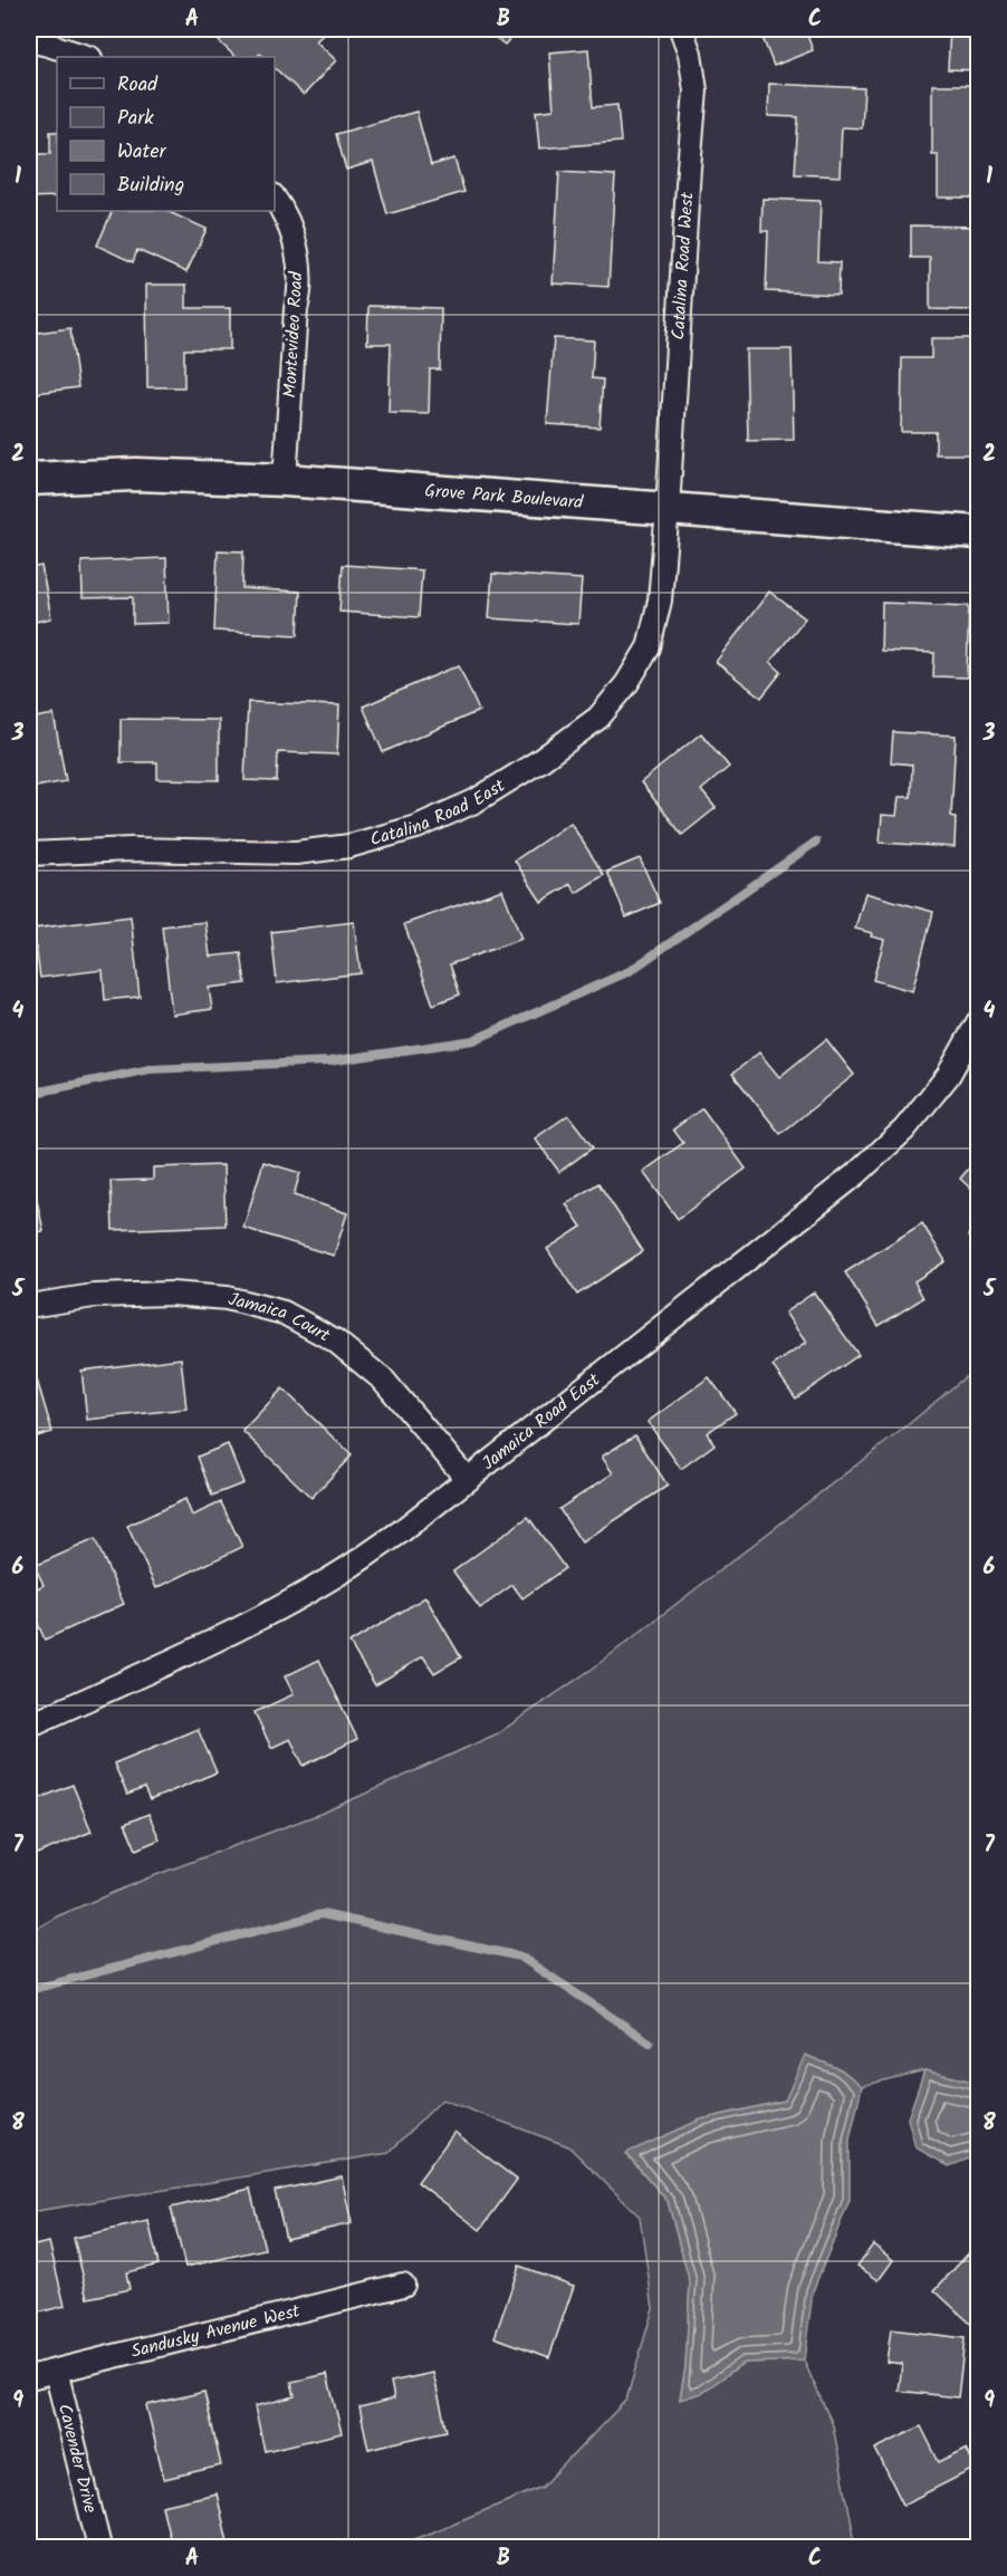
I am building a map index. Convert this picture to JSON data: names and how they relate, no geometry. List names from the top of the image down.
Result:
{
  "streets": {
    "street": [
      "Catalina Road West",
      "Montevideo Road",
      "Grove Park Boulevard",
      "Catalina Road East",
      "Jamaica Court",
      "Jamaica Road East",
      "Sandusky Avenue West",
      "Cavender Drive"
    ]
  },
  "crossings": [
    ["Catalina Road West", "Grove Park Boulevard"],
    ["Catalina Road West", "Catalina Road East"],
    ["Montevideo Road", "Grove Park Boulevard"],
    ["Grove Park Boulevard", "Catalina Road East"],
    ["Jamaica Court", "Jamaica Road East"],
    ["Sandusky Avenue West", "Cavender Drive"]
  ],
  "legend": [
    "Road",
    "Park",
    "Water",
    "Building"
  ],
  "grid": {
    "columns": ["A", "B", "C"],
    "rows": [
      "1",
      "2",
      "3",
      "4",
      "5",
      "6",
      "7",
      "8",
      "9"
    ]
  }
}
